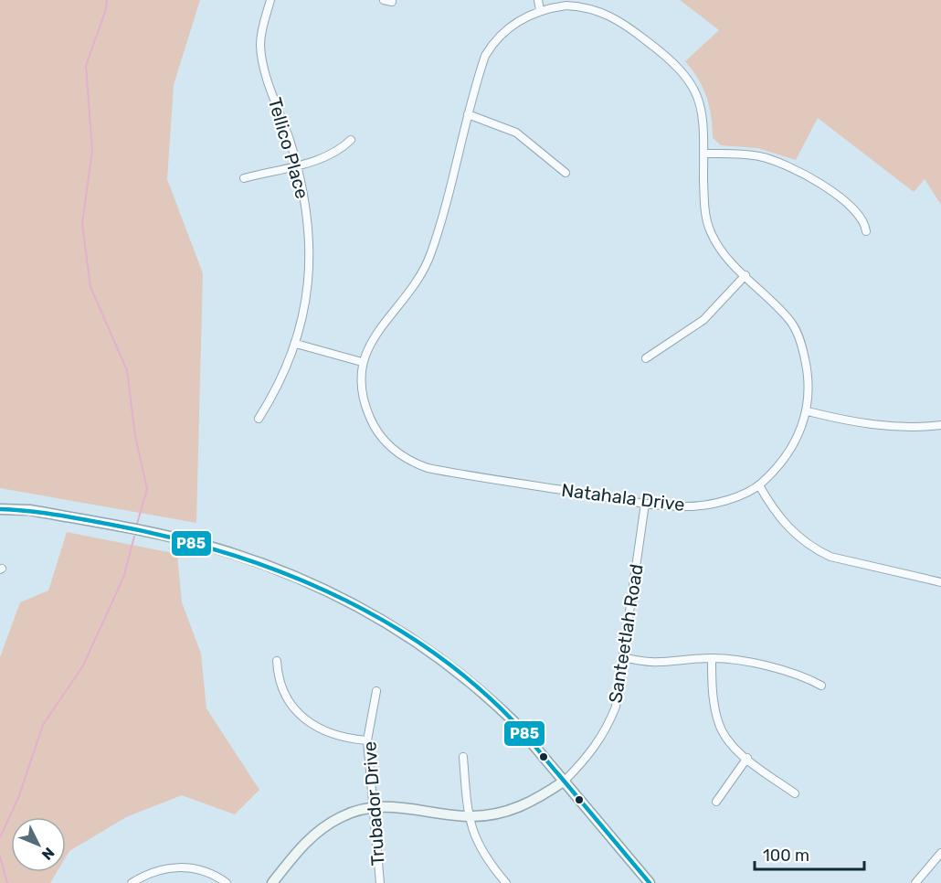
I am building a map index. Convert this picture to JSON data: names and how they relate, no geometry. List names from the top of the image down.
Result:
{
  "streets": {
    "street": [
      "Tellico Place",
      "Natahala Drive",
      "Santeetlah Road",
      "Trubador Drive"
    ]
  },
  "crossings": [
    ["Natahala Drive", "Santeetlah Road"]
  ],
  "lines": ["transit line P85"],
  "scale_bar": "100 m",
  "north": "bottom right"
}
